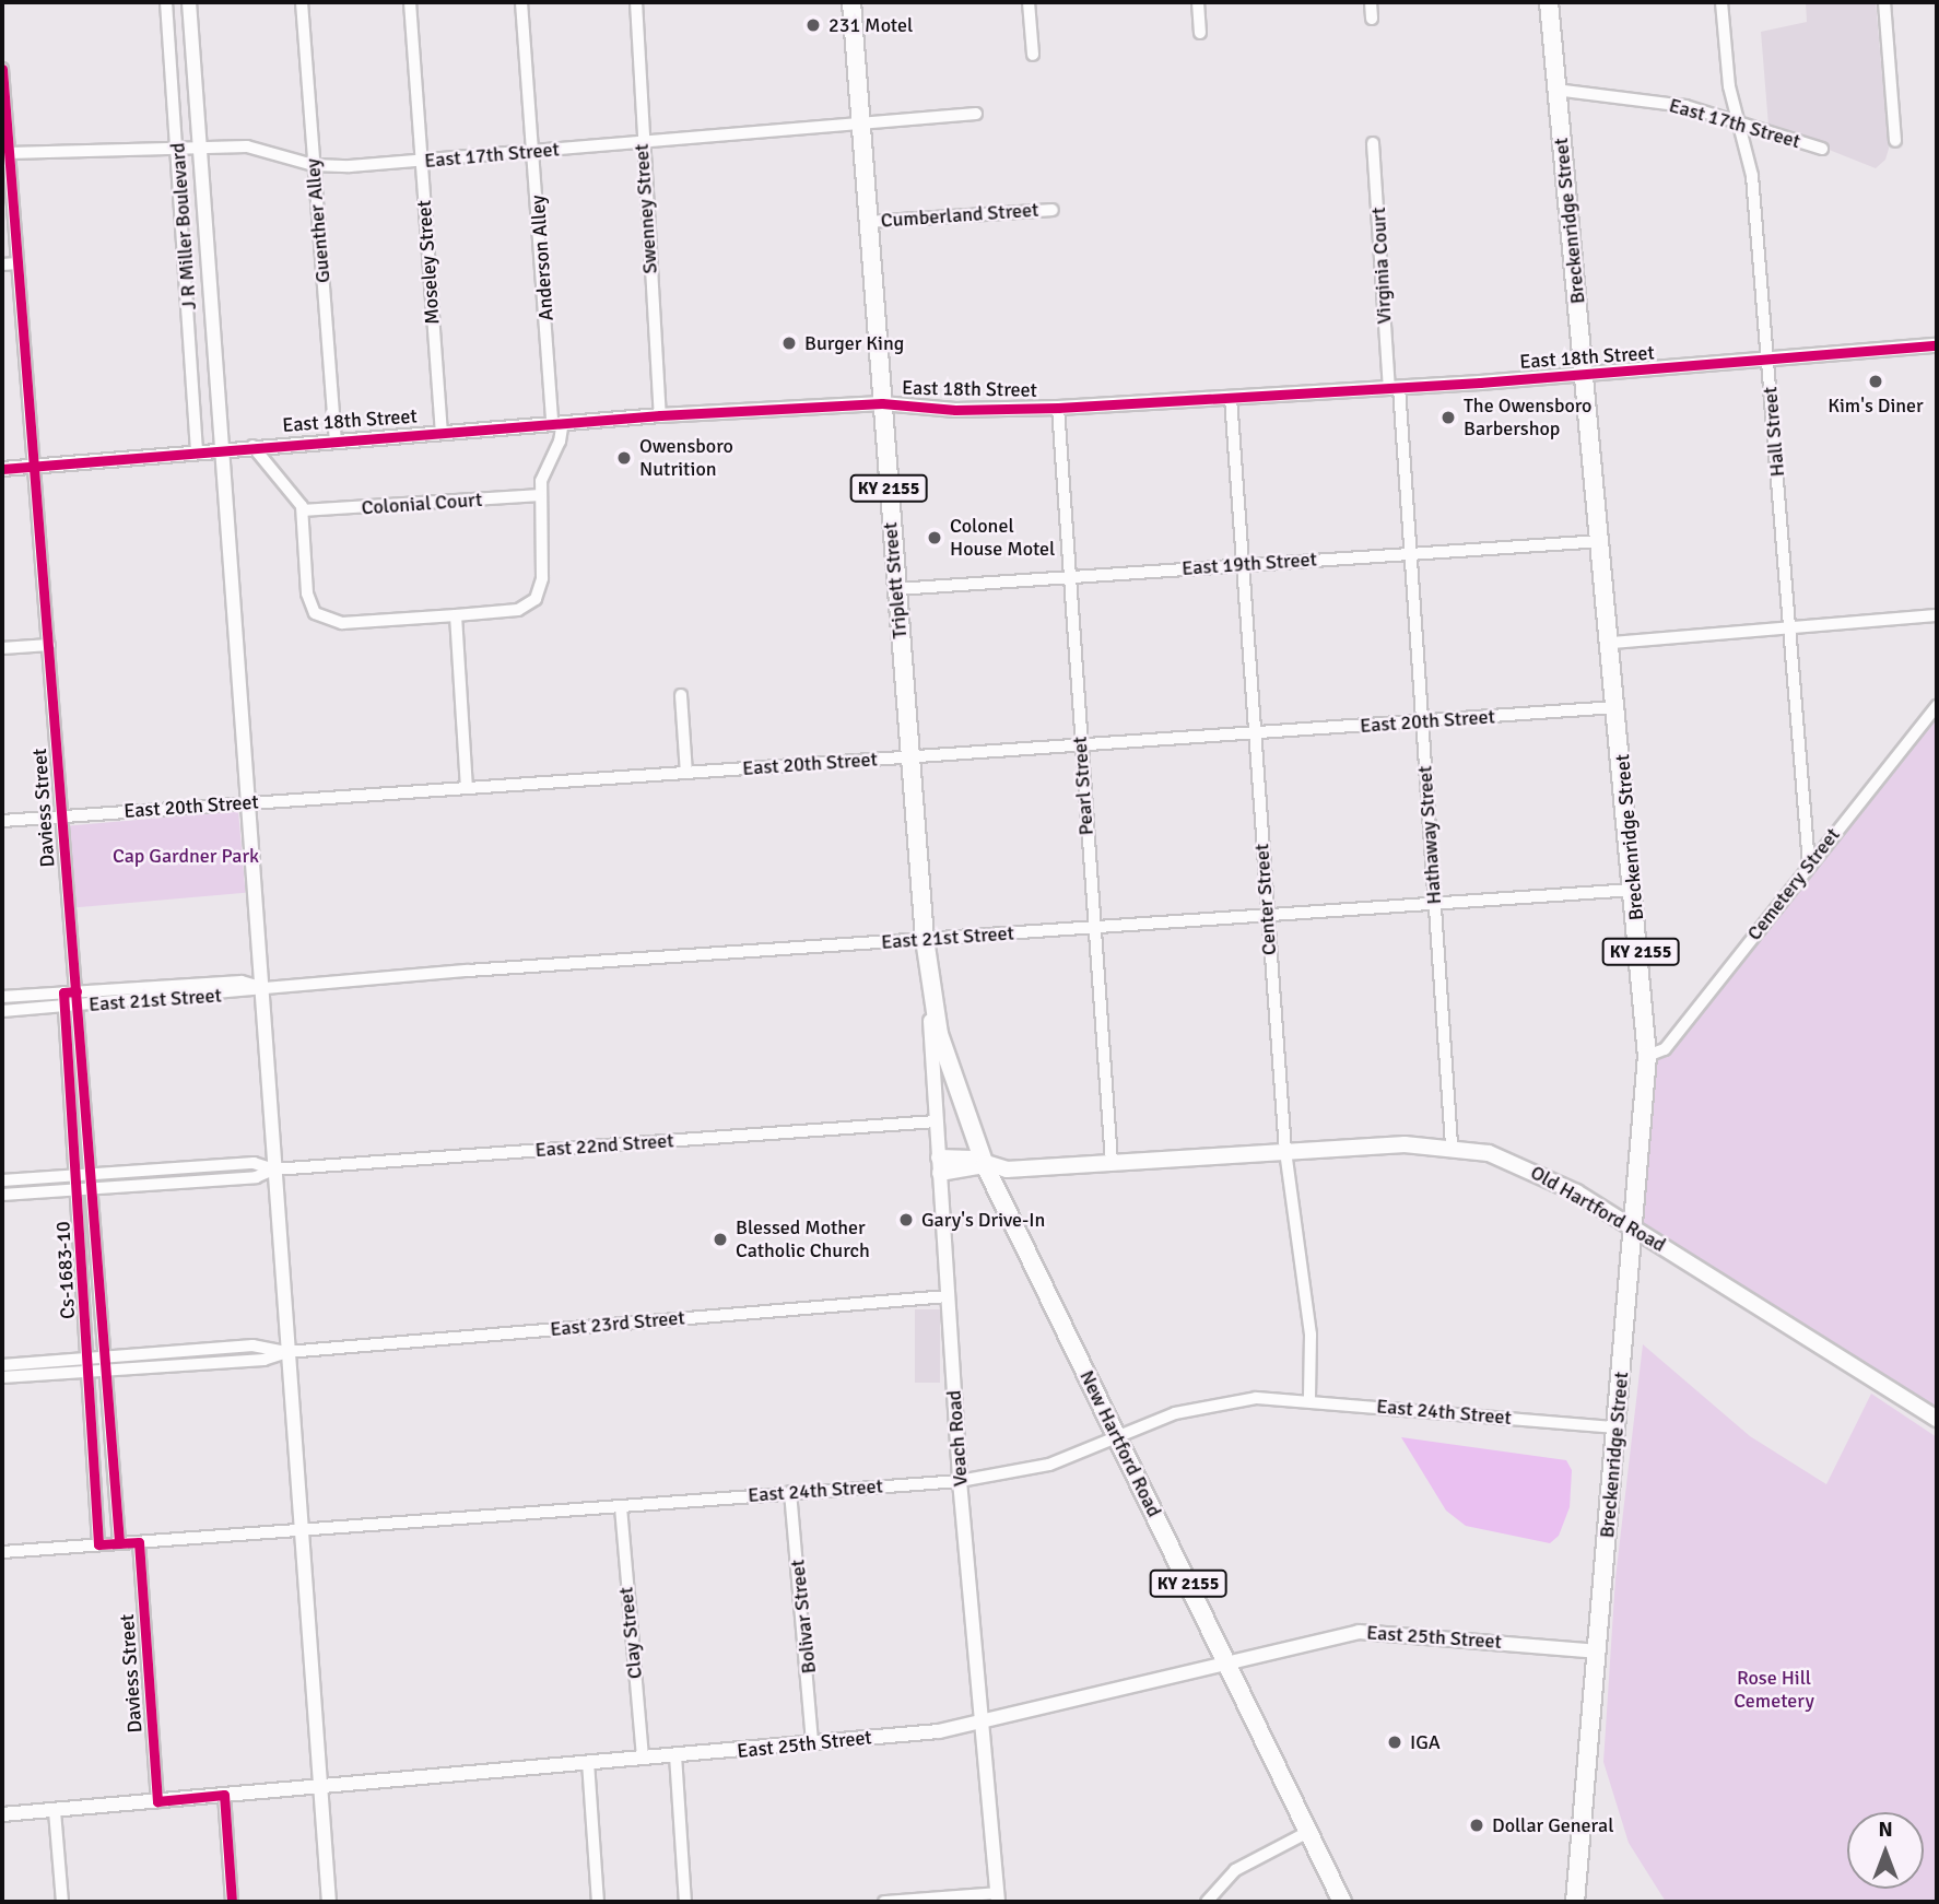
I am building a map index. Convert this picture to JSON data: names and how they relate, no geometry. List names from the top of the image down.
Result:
{
  "streets": {
    "main road": [
      "Breckenridge Street",
      "KY 2155",
      "Triplett Street",
      "Old Hartford Road",
      "New Hartford Road"
    ],
    "street": [
      "East 17th Street",
      "Swenney Street",
      "Cumberland Street",
      "Guenther Alley",
      "J R Miller Boulevard",
      "Anderson Alley",
      "Moseley Street",
      "Virginia Court",
      "East 18th Street",
      "Hall Street",
      "Colonial Court",
      "East 19th Street",
      "East 20th Street",
      "Pearl Street",
      "Daviess Street",
      "Hathaway Street",
      "Cemetery Street",
      "Center Street",
      "East 21st Street",
      "East 22nd Street",
      "Cs-1683-10",
      "East 23rd Street",
      "East 24th Street",
      "Veach Road",
      "Bolivar Street",
      "Clay Street",
      "East 25th Street"
    ]
  },
  "crossings": [
    ["East 17th Street", "Swenney Street"],
    ["East 17th Street", "Guenther Alley"],
    ["East 17th Street", "Breckenridge Street"],
    ["East 17th Street", "J R Miller Boulevard"],
    ["East 17th Street", "Anderson Alley"],
    ["East 17th Street", "Moseley Street"],
    ["East 17th Street", "Hall Street"],
    ["East 17th Street", "Triplett Street"],
    ["East 17th Street", "Daviess Street"],
    ["Swenney Street", "East 18th Street"],
    ["Cumberland Street", "Triplett Street"],
    ["Guenther Alley", "East 18th Street"],
    ["Breckenridge Street", "East 18th Street"],
    ["Breckenridge Street", "East 19th Street"],
    ["Breckenridge Street", "East 20th Street"],
    ["Breckenridge Street", "Cemetery Street"],
    ["Breckenridge Street", "East 21st Street"],
    ["Breckenridge Street", "Old Hartford Road"],
    ["Breckenridge Street", "East 24th Street"],
    ["Breckenridge Street", "East 25th Street"],
    ["J R Miller Boulevard", "East 18th Street"],
    ["Anderson Alley", "East 18th Street"],
    ["Moseley Street", "East 18th Street"],
    ["Virginia Court", "East 18th Street"],
    ["Virginia Court", "Hathaway Street"],
    ["East 18th Street", "Hall Street"],
    ["East 18th Street", "Triplett Street"],
    ["East 18th Street", "Pearl Street"],
    ["East 18th Street", "Daviess Street"],
    ["East 18th Street", "Hathaway Street"],
    ["East 18th Street", "Center Street"],
    ["Hall Street", "Cemetery Street"],
    ["East 19th Street", "Triplett Street"],
    ["East 19th Street", "Pearl Street"],
    ["East 19th Street", "Hathaway Street"],
    ["East 19th Street", "Center Street"],
    ["Triplett Street", "East 20th Street"],
    ["Triplett Street", "East 21st Street"],
    ["Triplett Street", "Veach Road"],
    ["Triplett Street", "New Hartford Road"],
    ["East 20th Street", "Pearl Street"],
    ["East 20th Street", "Daviess Street"],
    ["East 20th Street", "Hathaway Street"],
    ["East 20th Street", "Center Street"],
    ["Pearl Street", "East 21st Street"],
    ["Pearl Street", "Old Hartford Road"],
    ["Daviess Street", "East 21st Street"],
    ["Daviess Street", "East 22nd Street"],
    ["Daviess Street", "East 23rd Street"],
    ["Daviess Street", "East 24th Street"],
    ["Daviess Street", "East 25th Street"],
    ["Hathaway Street", "East 21st Street"],
    ["Hathaway Street", "Old Hartford Road"],
    ["Center Street", "East 21st Street"],
    ["Center Street", "Old Hartford Road"],
    ["Center Street", "East 24th Street"],
    ["East 21st Street", "Cs-1683-10"],
    ["East 22nd Street", "Cs-1683-10"],
    ["East 22nd Street", "Veach Road"],
    ["Old Hartford Road", "Veach Road"],
    ["Old Hartford Road", "New Hartford Road"],
    ["Cs-1683-10", "East 23rd Street"],
    ["Cs-1683-10", "East 24th Street"],
    ["East 23rd Street", "Veach Road"],
    ["East 24th Street", "Veach Road"],
    ["East 24th Street", "New Hartford Road"],
    ["East 24th Street", "Bolivar Street"],
    ["East 24th Street", "Clay Street"],
    ["Veach Road", "New Hartford Road"],
    ["Veach Road", "East 25th Street"],
    ["New Hartford Road", "East 25th Street"],
    ["Bolivar Street", "East 25th Street"],
    ["Clay Street", "East 25th Street"]
  ],
  "parks": ["Cap Gardner Park", "Rose Hill Cemetery"],
  "places": [
    "231 Motel",
    "Burger King",
    "Kim's Diner",
    "The Owensboro Barbershop",
    "Owensboro Nutrition",
    "Colonel House Motel",
    "Gary's Drive-In",
    "Blessed Mother Catholic Church",
    "IGA",
    "Dollar General"
  ],
  "north": "top"
}
